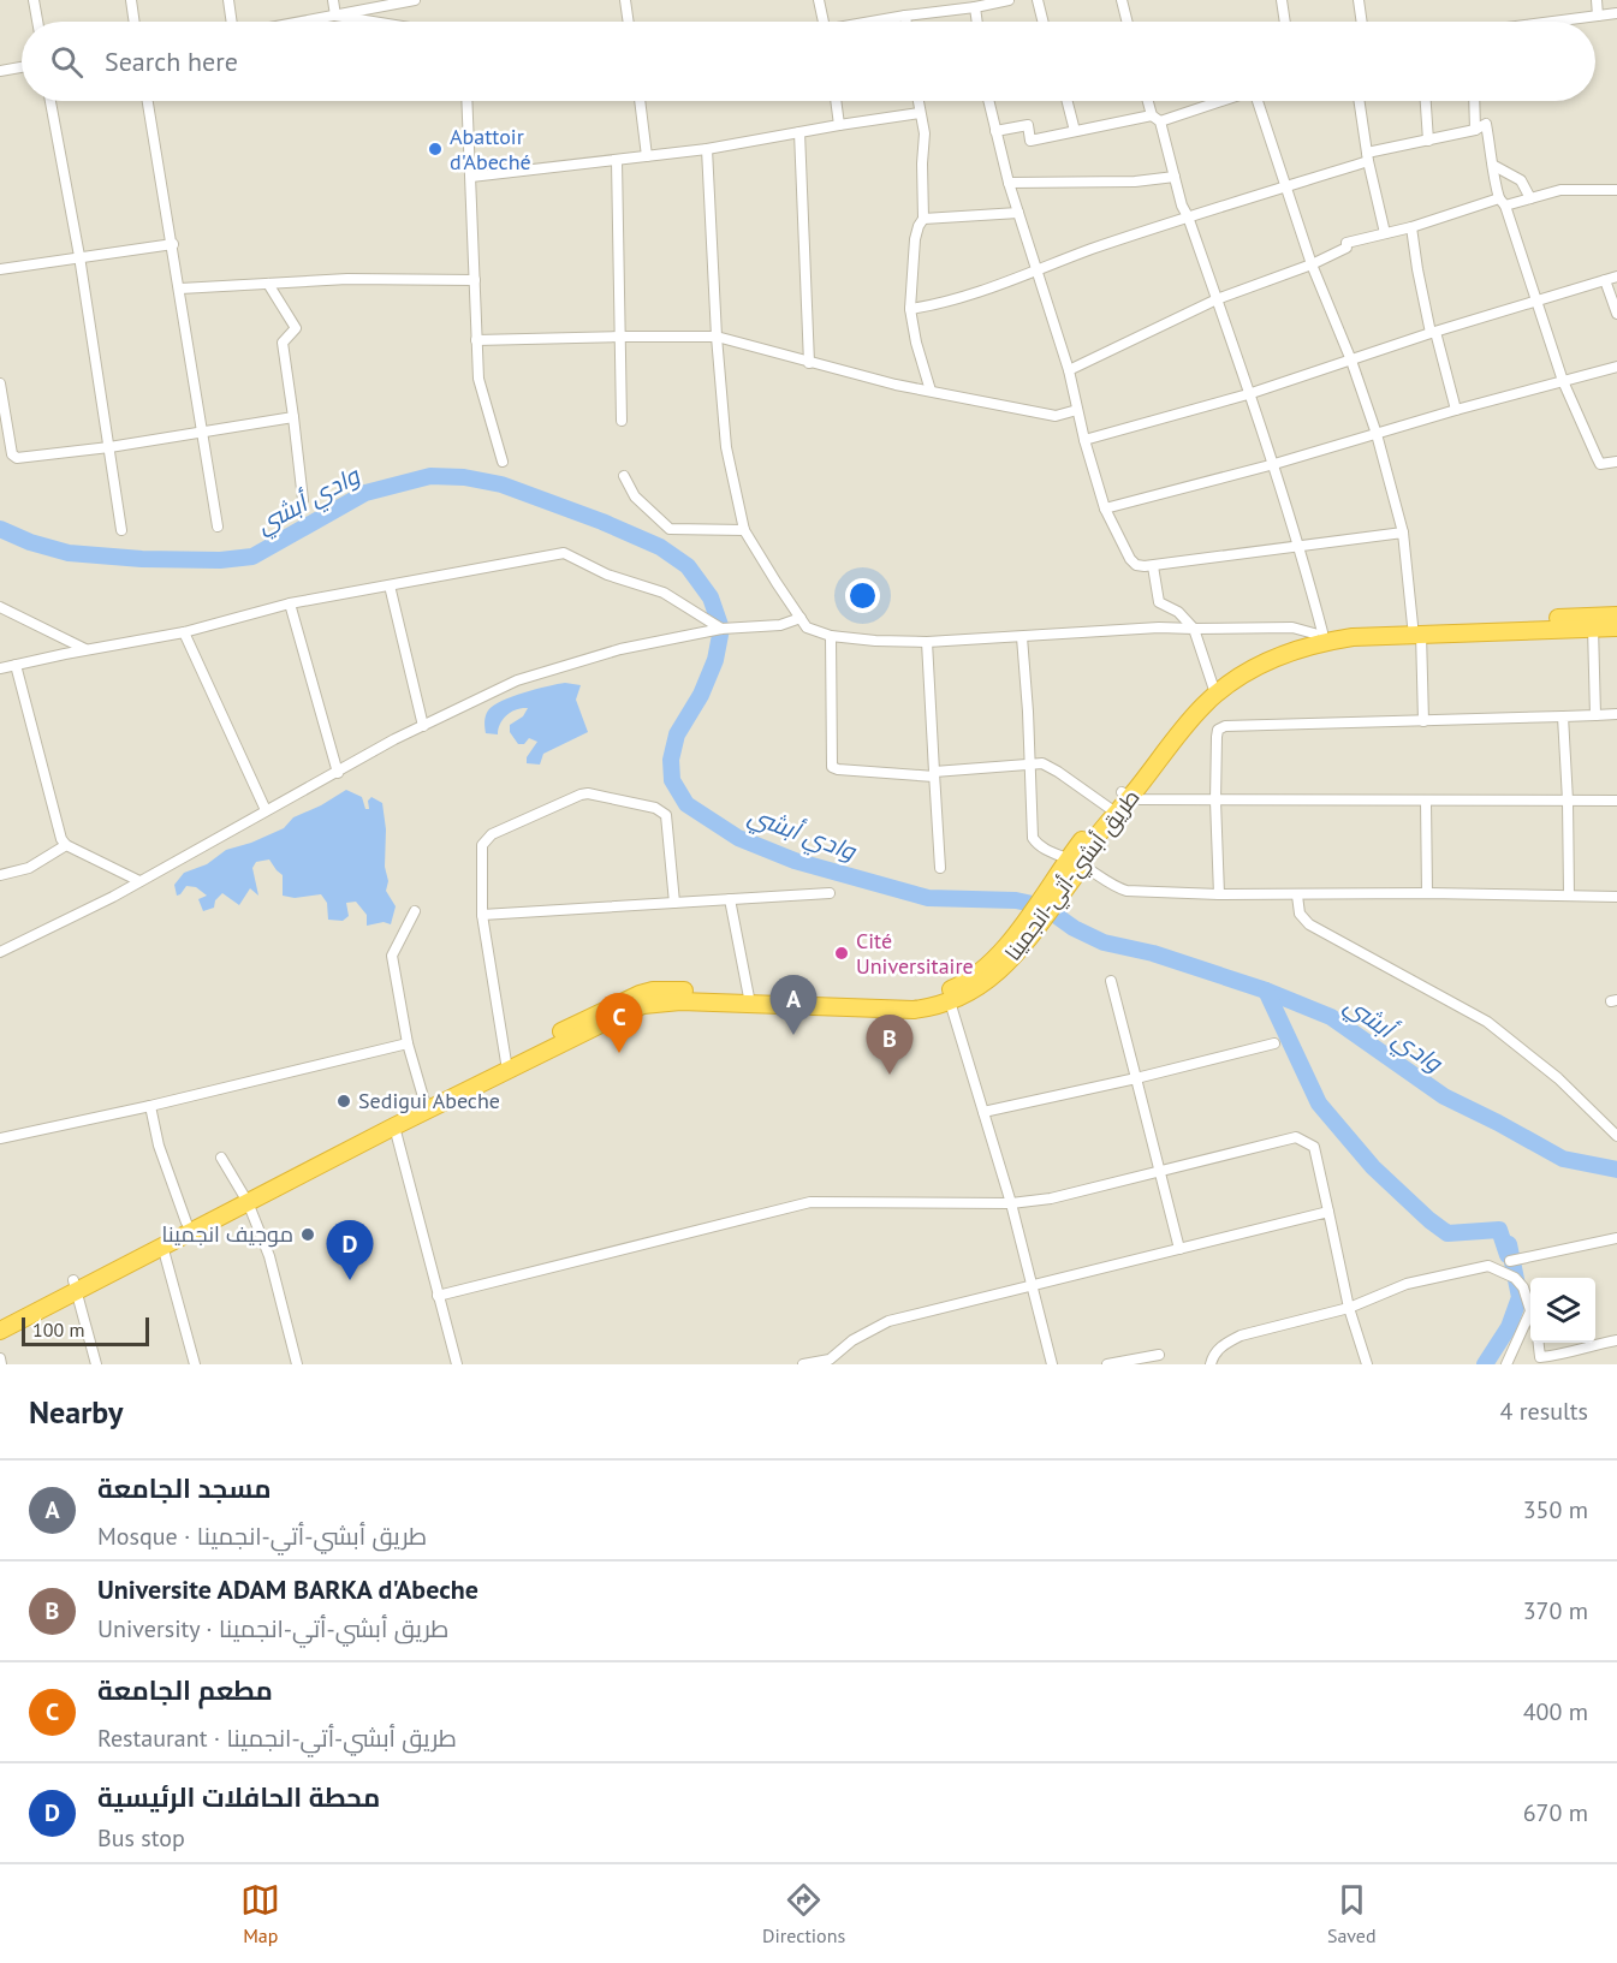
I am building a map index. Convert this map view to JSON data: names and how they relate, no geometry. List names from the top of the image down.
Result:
{
  "streets": {
    "highway": ["طريق أبشي-أتي-انجمينا"]
  },
  "water": ["وادي أبشي"],
  "places": [
    "Abattoir d'Abeché",
    "Cité Universitaire",
    "Sedigui Abeche",
    "موجيف انجمينا"
  ],
  "scale_bar": "100 m",
  "page": {
    "search": "Search here",
    "pins": [
      "A",
      "C",
      "B",
      "D"
    ],
    "scale": "100 m",
    "heading": ["Nearby", "4 results"],
    "list": [
      {
        "mark": "A",
        "name": "مسجد الجامعة",
        "note": "Mosque · طريق أبشي-أتي-انجمينا",
        "value": "350 m"
      },
      {
        "mark": "B",
        "name": "Universite ADAM BARKA d'Abeche",
        "note": "University · طريق أبشي-أتي-انجمينا",
        "value": "370 m"
      },
      {
        "mark": "C",
        "name": "مطعم الجامعة",
        "note": "Restaurant · طريق أبشي-أتي-انجمينا",
        "value": "400 m"
      },
      {
        "mark": "D",
        "name": "محطة الحافلات الرئيسية",
        "note": "Bus stop",
        "value": "670 m"
      }
    ],
    "nav": ["Map", "Directions", "Saved"]
  }
}
